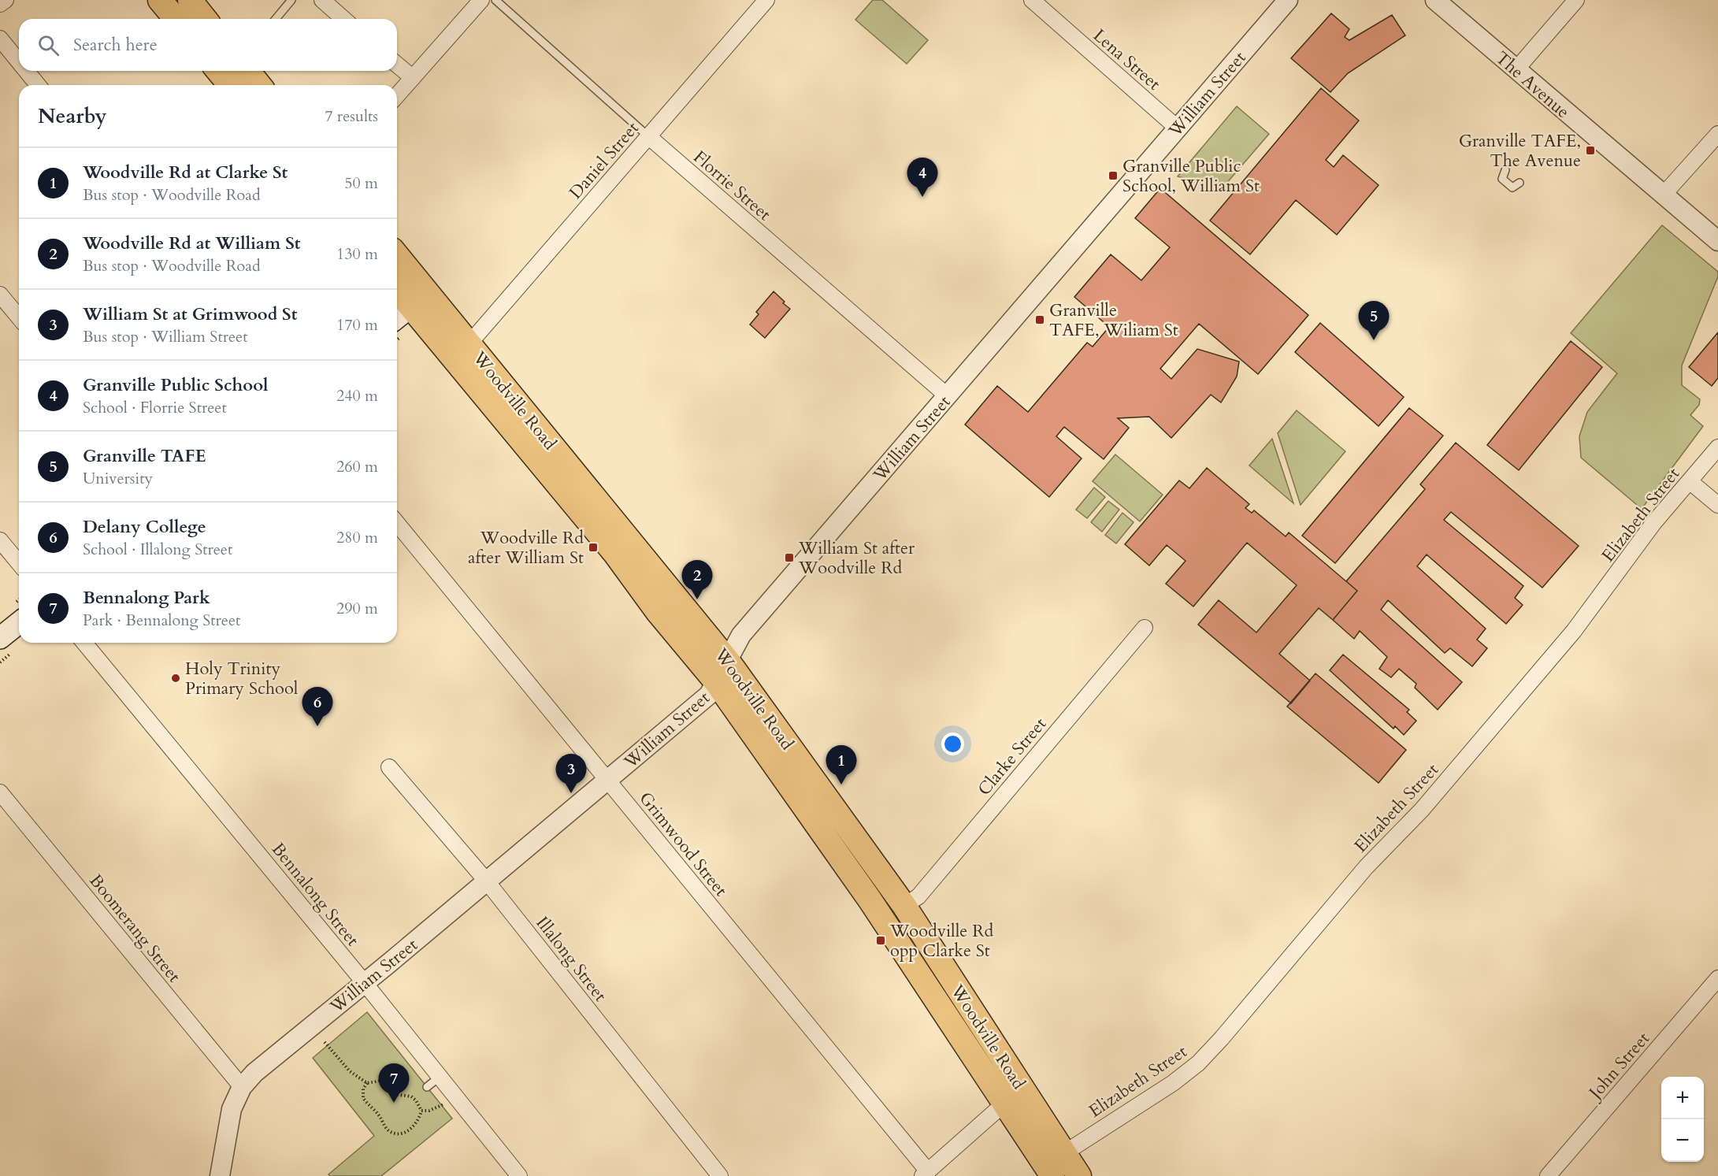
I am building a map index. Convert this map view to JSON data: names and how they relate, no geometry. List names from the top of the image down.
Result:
{
  "streets": {
    "main road": ["Woodville Road"],
    "street": [
      "Lena Street",
      "The Avenue",
      "William Street",
      "Daniel Street",
      "Florrie Street",
      "Elizabeth Street",
      "Clarke Street",
      "Grimwood Street",
      "Bennalong Street",
      "Boomerang Street",
      "Illalong Street",
      "John Street"
    ]
  },
  "crossings": [
    ["Lena Street", "William Street"],
    ["William Street", "Florrie Street"],
    ["William Street", "Woodville Road"],
    ["William Street", "Grimwood Street"],
    ["William Street", "Bennalong Street"],
    ["William Street", "Boomerang Street"],
    ["William Street", "Illalong Street"],
    ["Daniel Street", "Florrie Street"],
    ["Daniel Street", "Woodville Road"],
    ["Woodville Road", "Elizabeth Street"],
    ["Woodville Road", "Clarke Street"]
  ],
  "places": {
    "transit": [
      "Granville TAFE, The Avenue",
      "Granville Public School, William St",
      "Granville TAFE, Wiliam St",
      "Woodville Rd after William St",
      "William St after Woodville Rd",
      "Woodville Rd opp Clarke St"
    ],
    "other": ["Holy Trinity Primary School"]
  },
  "page": {
    "search": "Search here",
    "heading": ["Nearby", "7 results"],
    "list": [
      {
        "mark": "1",
        "name": "Woodville Rd at Clarke St",
        "note": "Bus stop · Woodville Road",
        "value": "50 m"
      },
      {
        "mark": "2",
        "name": "Woodville Rd at William St",
        "note": "Bus stop · Woodville Road",
        "value": "130 m"
      },
      {
        "mark": "3",
        "name": "William St at Grimwood St",
        "note": "Bus stop · William Street",
        "value": "170 m"
      },
      {
        "mark": "4",
        "name": "Granville Public School",
        "note": "School · Florrie Street",
        "value": "240 m"
      },
      {
        "mark": "5",
        "name": "Granville TAFE",
        "note": "University",
        "value": "260 m"
      },
      {
        "mark": "6",
        "name": "Delany College",
        "note": "School · Illalong Street",
        "value": "280 m"
      },
      {
        "mark": "7",
        "name": "Bennalong Park",
        "note": "Park · Bennalong Street",
        "value": "290 m"
      }
    ],
    "pins": [
      "4",
      "5",
      "2",
      "6",
      "1",
      "3",
      "7"
    ],
    "map_buttons": ["+", "−"]
  }
}
